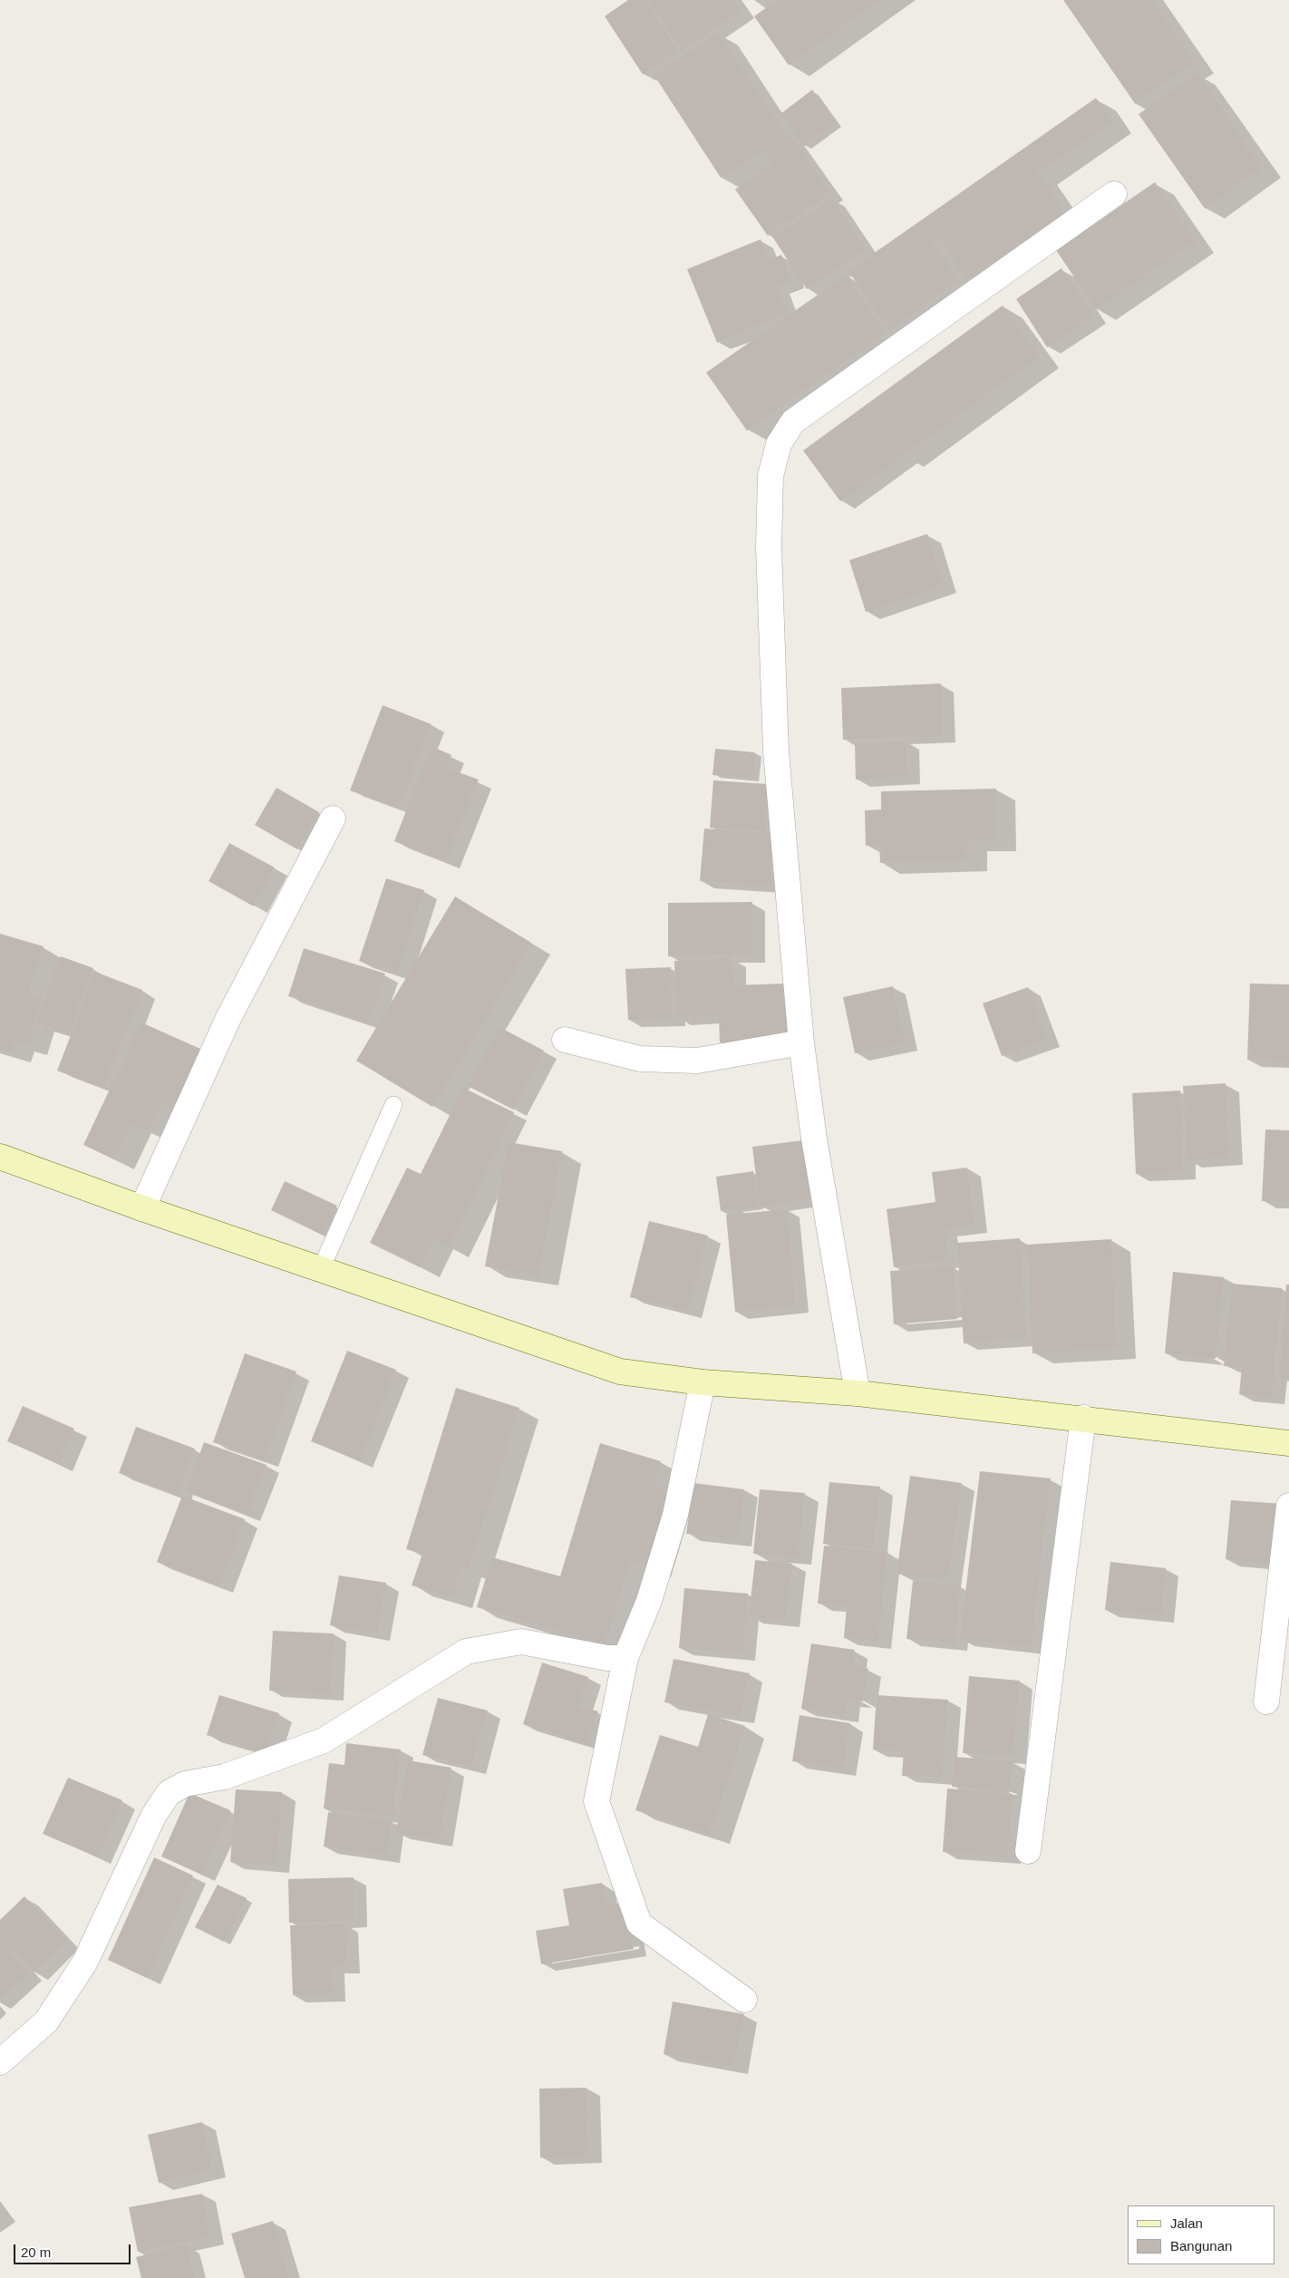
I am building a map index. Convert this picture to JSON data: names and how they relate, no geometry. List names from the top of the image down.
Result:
{
  "legend": ["Jalan", "Bangunan"],
  "scale_bar": "20 m"
}
